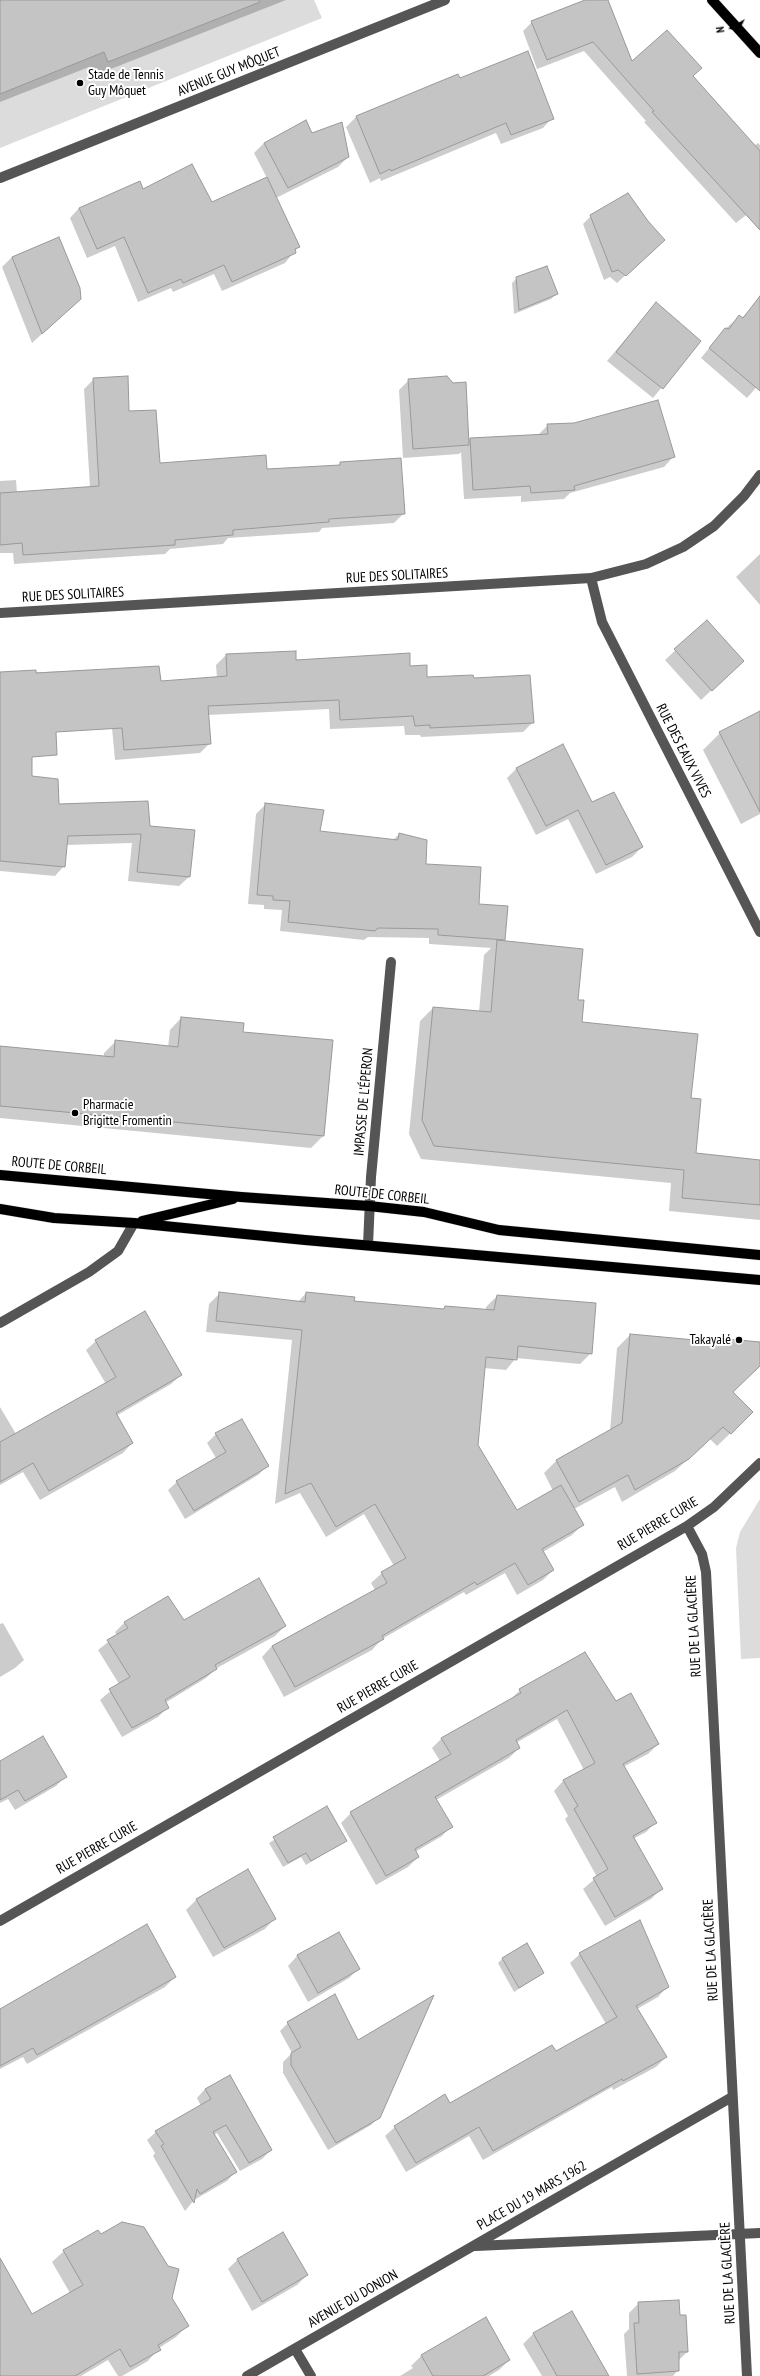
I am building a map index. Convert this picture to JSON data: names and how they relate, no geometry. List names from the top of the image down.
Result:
{
  "streets": {
    "main road": ["ROUTE DE CORBEIL"],
    "street": [
      "AVENUE GUY MÔQUET",
      "RUE DES SOLITAIRES",
      "RUE DES EAUX VIVES",
      "IMPASSE DE L'ÉPERON",
      "RUE PIERRE CURIE",
      "RUE DE LA GLACIÈRE",
      "PLACE DU 19 MARS 1962",
      "AVENUE DU DONJON"
    ]
  },
  "crossings": [
    ["RUE DES SOLITAIRES", "RUE DES EAUX VIVES"],
    ["IMPASSE DE L'ÉPERON", "ROUTE DE CORBEIL"],
    ["RUE PIERRE CURIE", "RUE DE LA GLACIÈRE"],
    ["RUE DE LA GLACIÈRE", "PLACE DU 19 MARS 1962"],
    ["PLACE DU 19 MARS 1962", "AVENUE DU DONJON"]
  ],
  "places": ["Stade de Tennis Guy Môquet", "Pharmacie Brigitte Fromentin", "Takayalé"],
  "north": "left"
}
